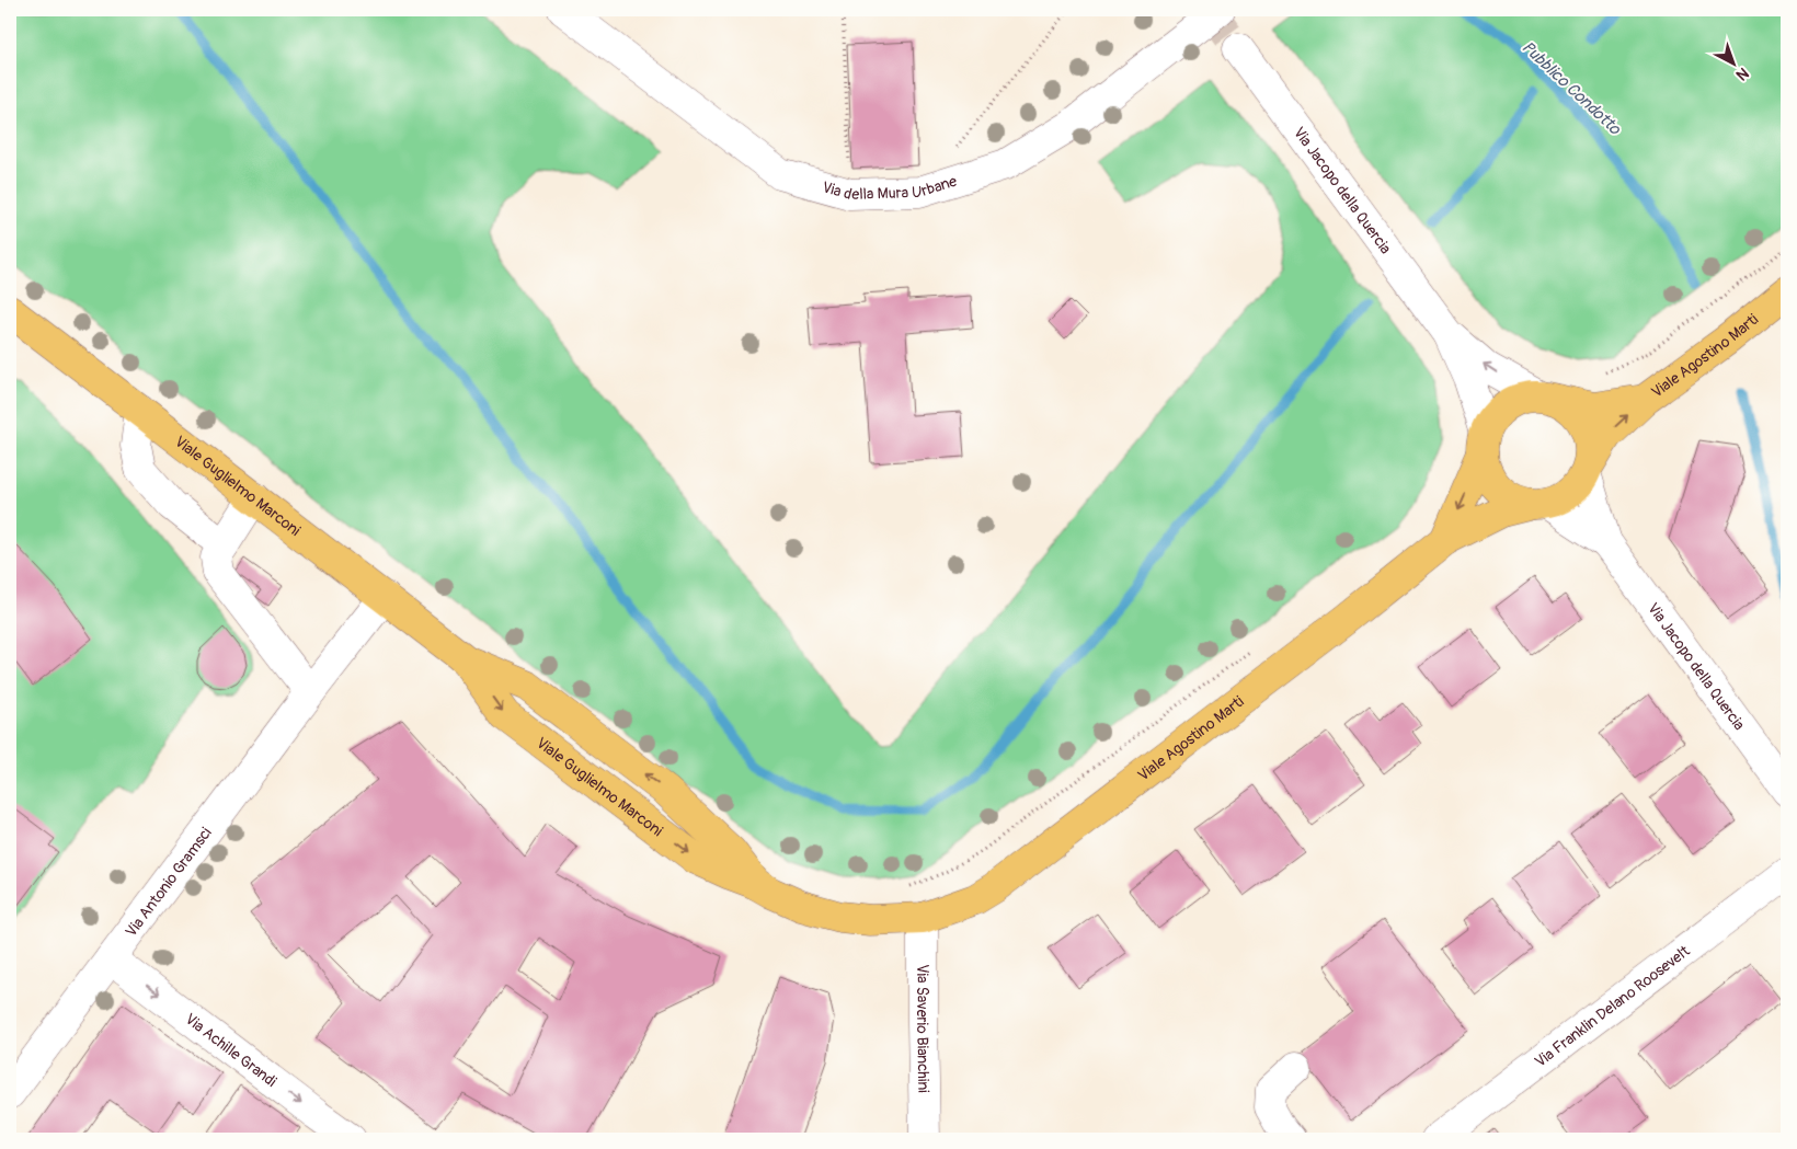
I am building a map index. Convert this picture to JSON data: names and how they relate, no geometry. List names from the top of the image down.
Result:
{
  "streets": {
    "main road": ["Viale Agostino Marti", "Viale Guglielmo Marconi"],
    "street": [
      "Via della Mura Urbane",
      "Via Jacopo della Quercia",
      "Via Antonio Gramsci",
      "Via Franklin Delano Roosevelt",
      "Via Saverio Bianchini",
      "Via Achille Grandi"
    ]
  },
  "crossings": [
    ["Via Jacopo della Quercia", "Viale Agostino Marti"],
    ["Viale Agostino Marti", "Viale Guglielmo Marconi"],
    ["Viale Agostino Marti", "Via Saverio Bianchini"],
    ["Viale Guglielmo Marconi", "Via Antonio Gramsci"],
    ["Viale Guglielmo Marconi", "Via Saverio Bianchini"],
    ["Via Antonio Gramsci", "Via Achille Grandi"]
  ],
  "one_way": ["Via Achille Grandi"],
  "water": ["Pubblico Condotto"],
  "north": "bottom right"
}
